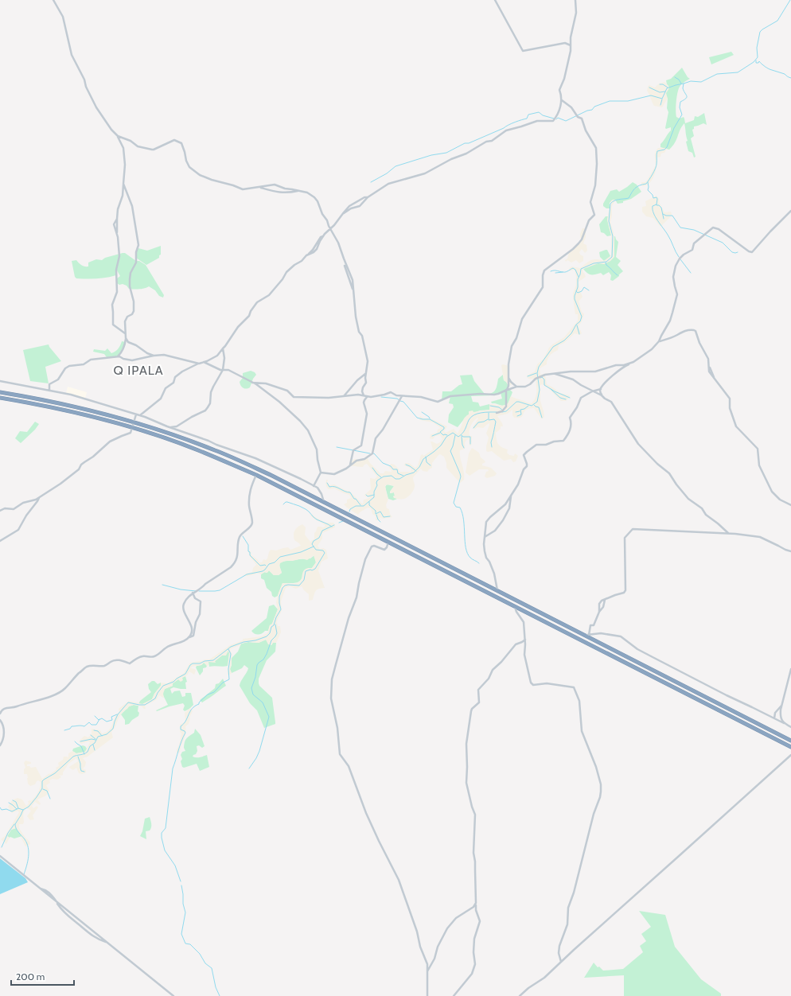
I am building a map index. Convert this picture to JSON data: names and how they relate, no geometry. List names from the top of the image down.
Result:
{
  "districts": ["Q IPALA"],
  "scale_bar": "200 m"
}
